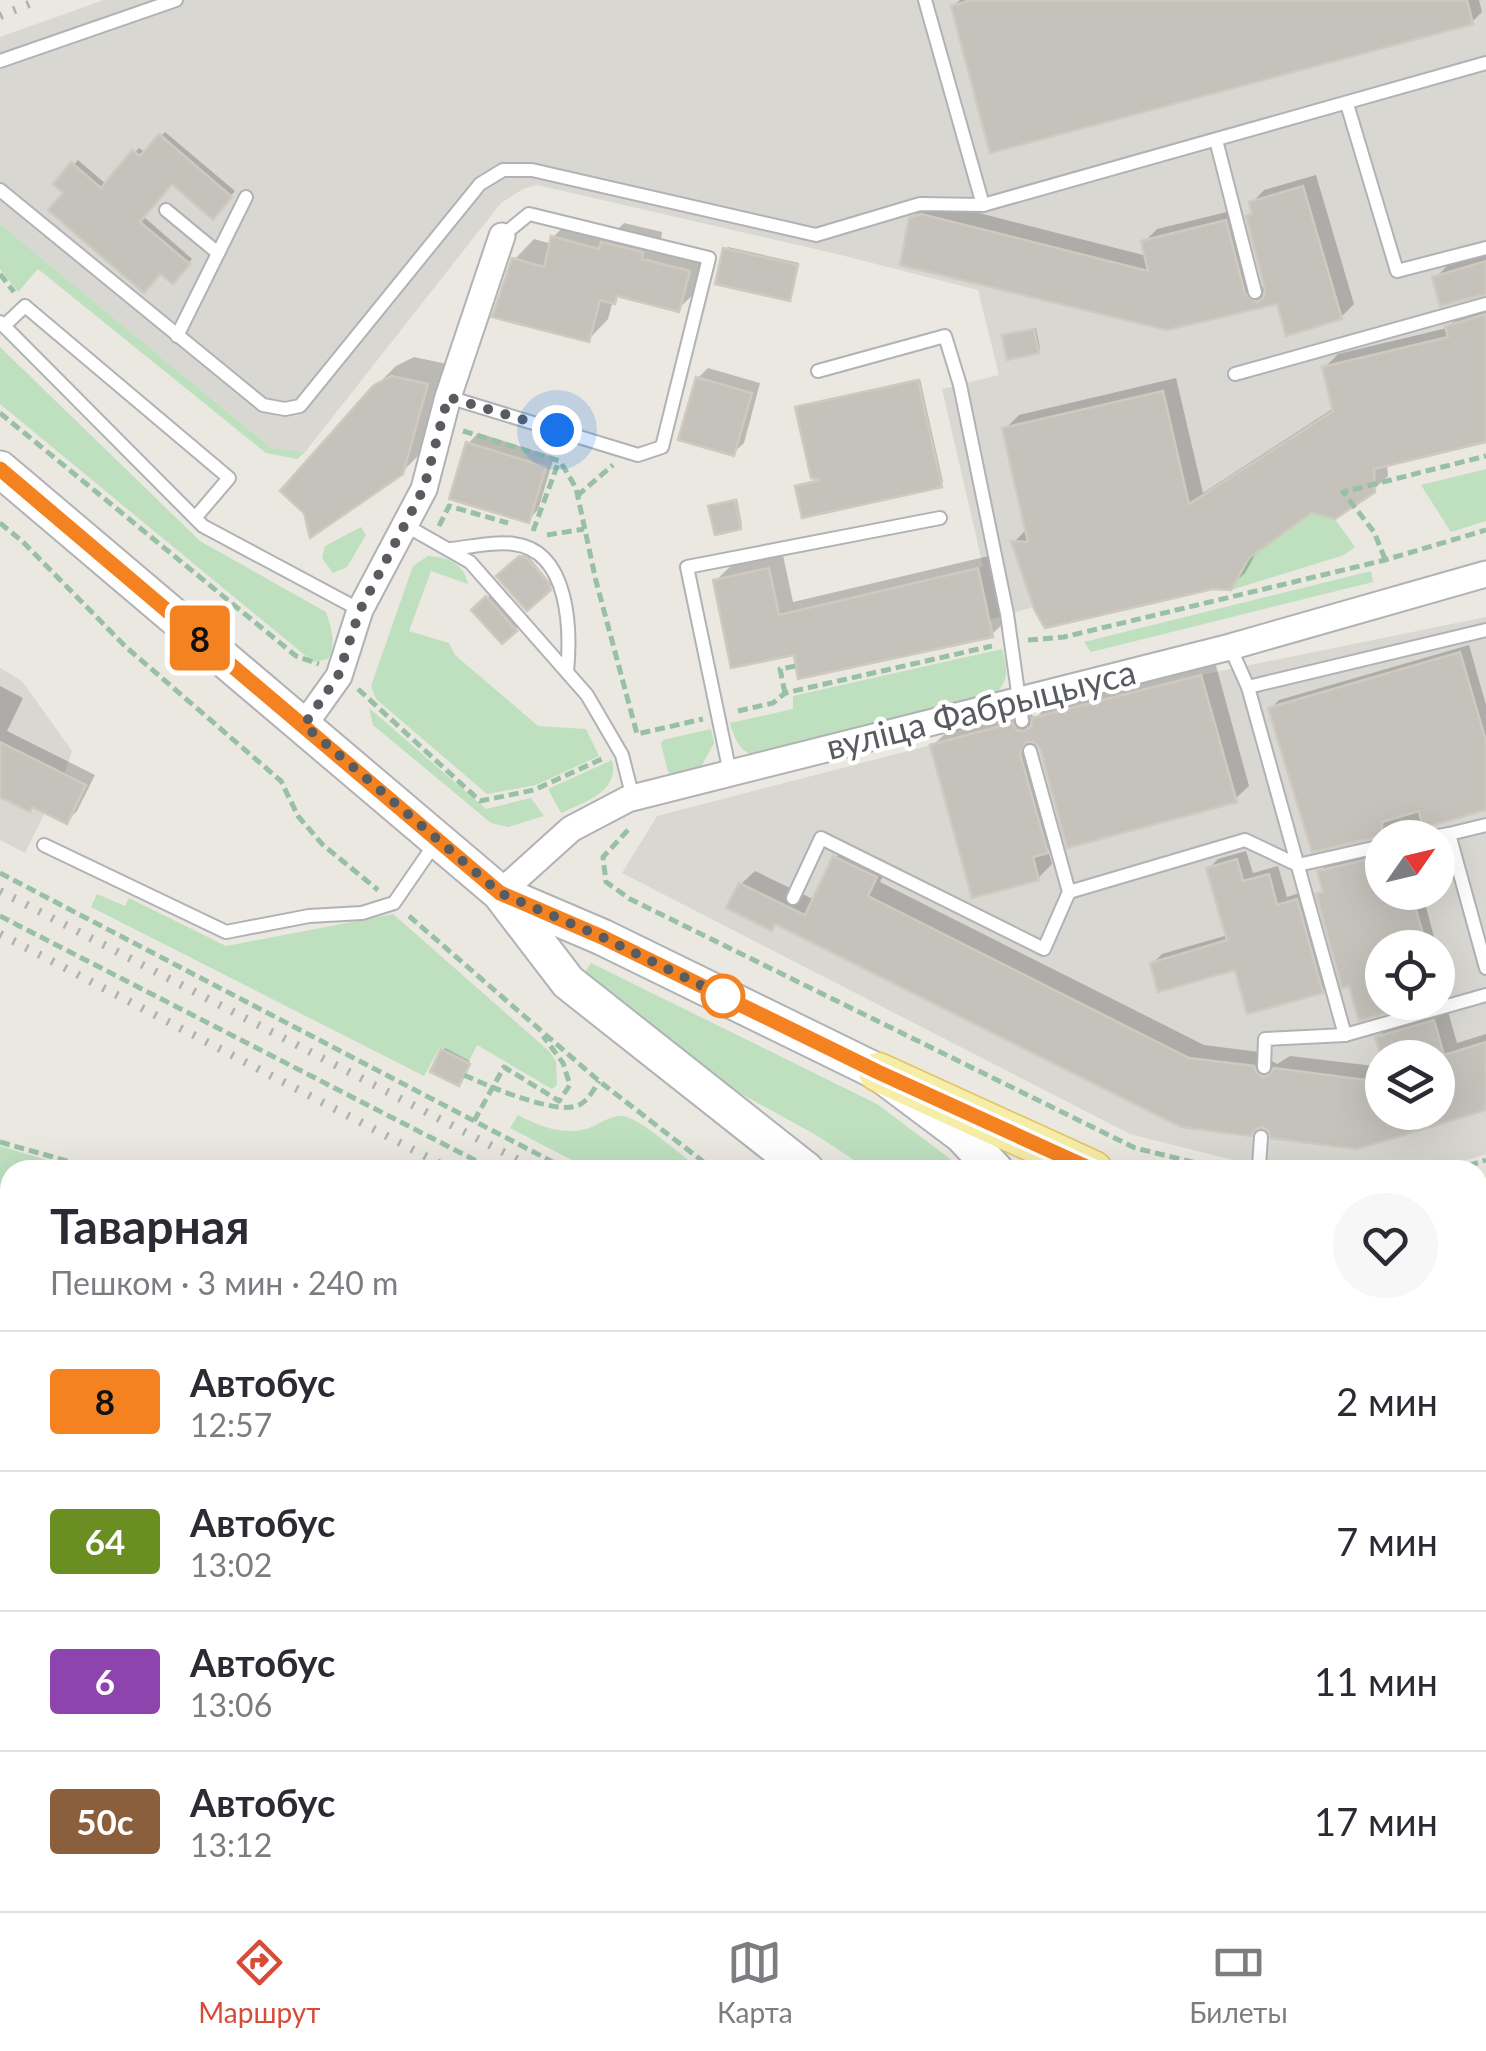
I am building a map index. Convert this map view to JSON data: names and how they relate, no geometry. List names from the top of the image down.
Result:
{
  "streets": {
    "street": ["вуліца Фабрыцыуса"]
  },
  "lines": ["bus line 8"],
  "north": "top right",
  "page": {
    "on_map": "8",
    "heading": ["Таварная", "Пешком · 3 мин · 240 m"],
    "list": [
      {
        "mark": "8",
        "name": "Автобус",
        "note": "12:57",
        "value": "2 мин"
      },
      {
        "mark": "64",
        "name": "Автобус",
        "note": "13:02",
        "value": "7 мин"
      },
      {
        "mark": "6",
        "name": "Автобус",
        "note": "13:06",
        "value": "11 мин"
      },
      {
        "mark": "50с",
        "name": "Автобус",
        "note": "13:12",
        "value": "17 мин"
      }
    ],
    "tabs": ["Маршрут", "Карта", "Билеты"]
  }
}
